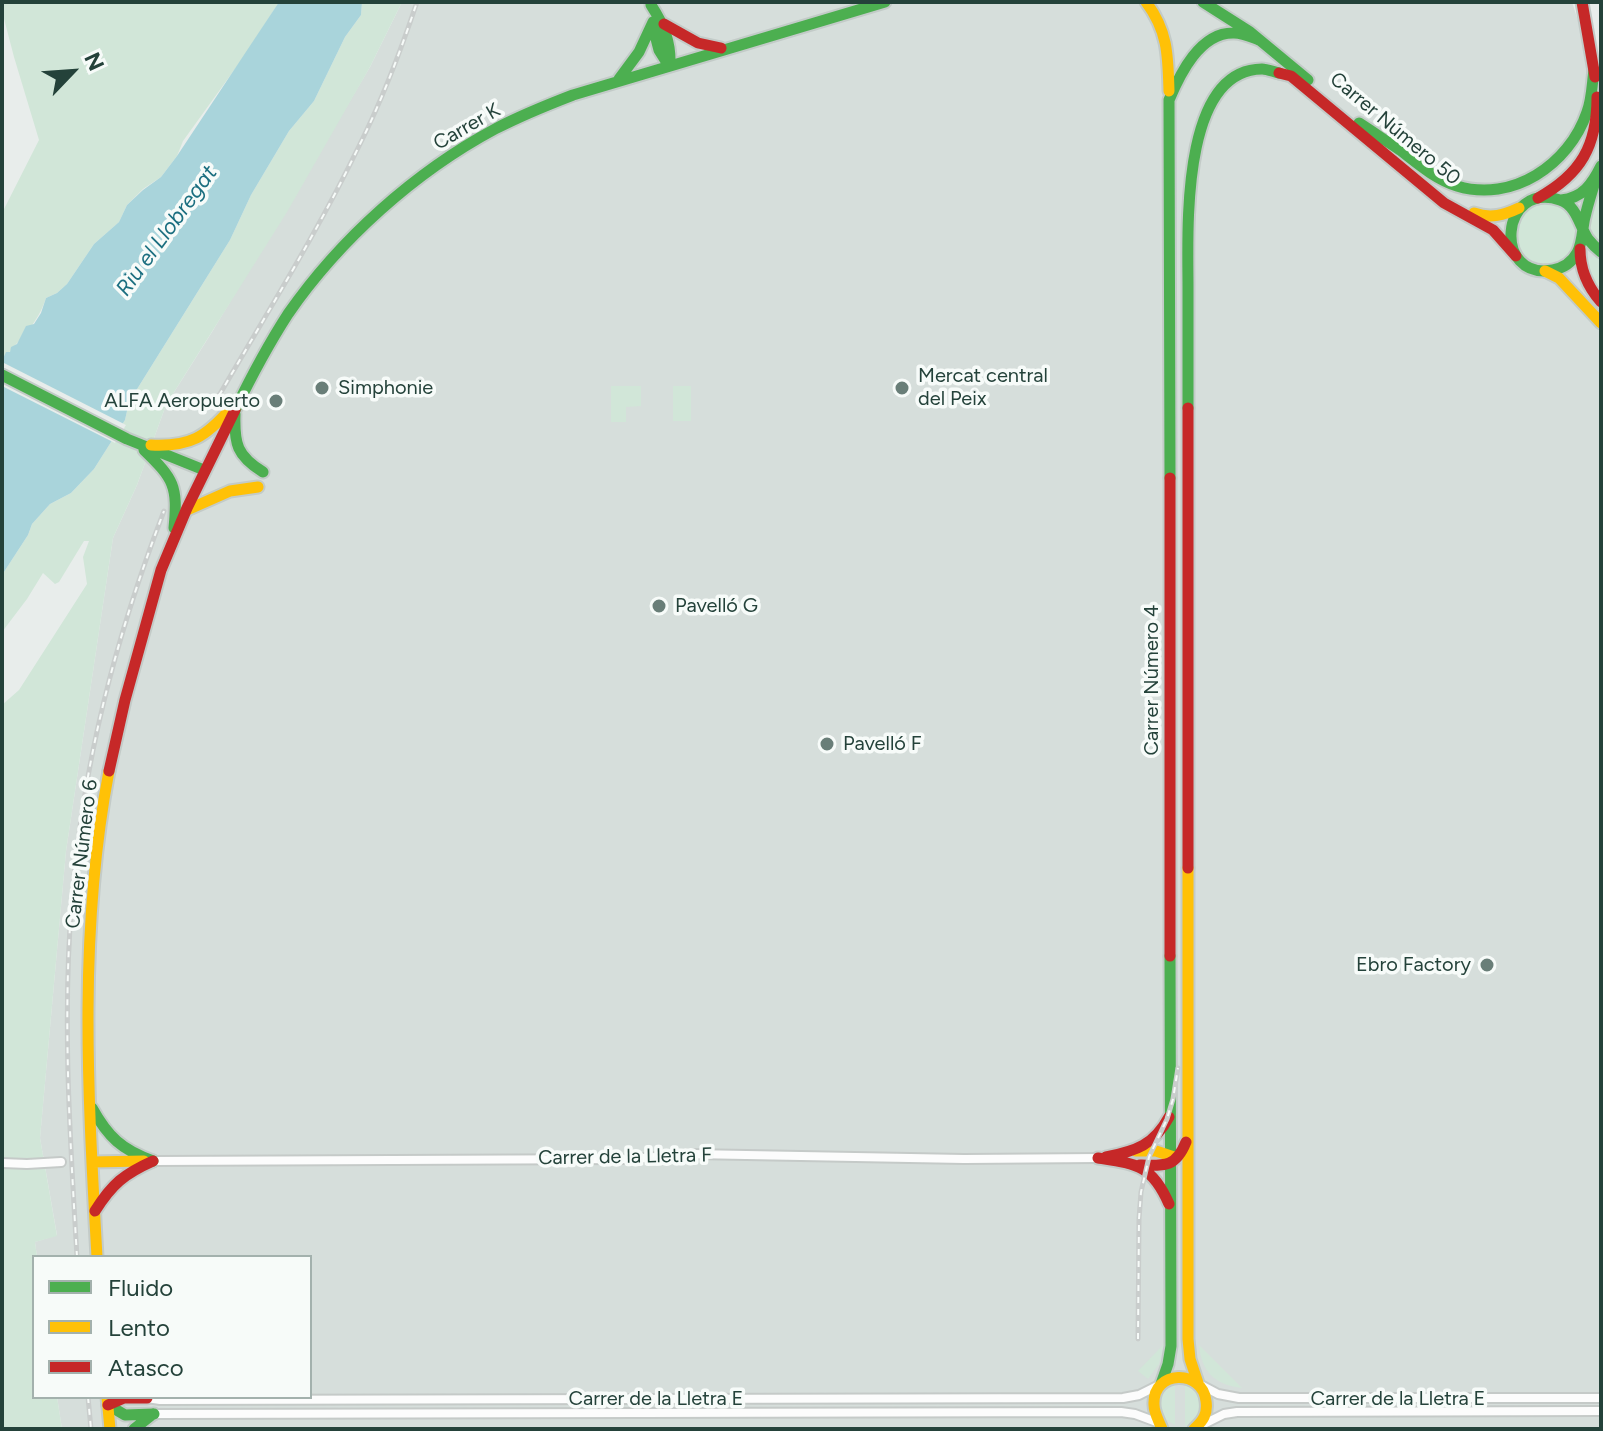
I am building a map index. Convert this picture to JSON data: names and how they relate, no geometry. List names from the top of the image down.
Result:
{
  "streets": {
    "main road": [
      "Carrer K",
      "Carrer Número 50",
      "Carrer Número 4",
      "Carrer Número 6"
    ],
    "street": ["Carrer de la Lletra F", "Carrer de la Lletra E"]
  },
  "crossings": [
    ["Carrer K", "Carrer Número 6"],
    ["Carrer Número 50", "Carrer Número 4"],
    ["Carrer Número 4", "Carrer de la Lletra E"]
  ],
  "water": ["Riu el Llobregat"],
  "places": [
    "Simphonie",
    "Mercat central del Peix",
    "ALFA Aeropuerto",
    "Pavelló G",
    "Pavelló F",
    "Ebro Factory"
  ],
  "legend": ["Fluido", "Lento", "Atasco"],
  "north": "top right"
}
